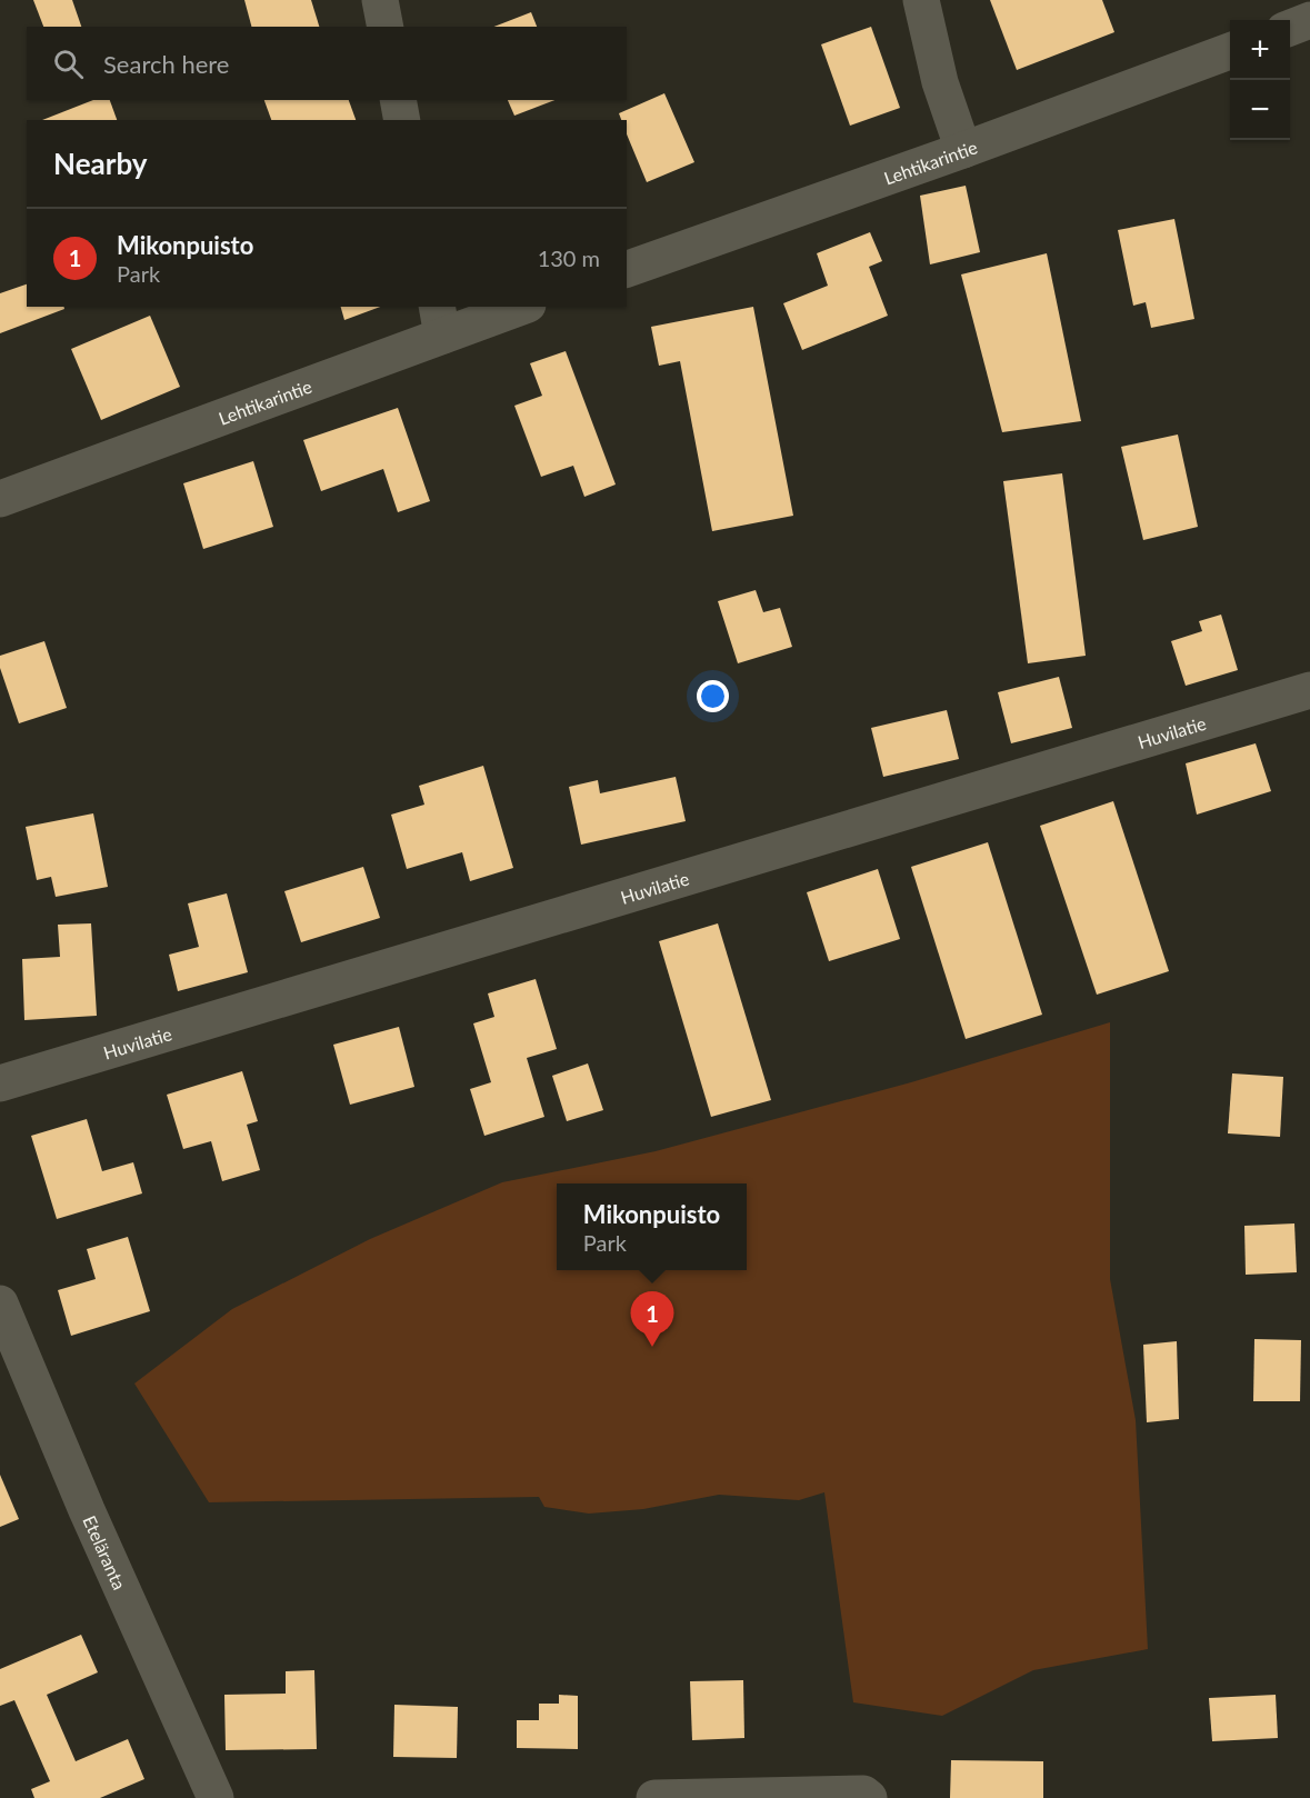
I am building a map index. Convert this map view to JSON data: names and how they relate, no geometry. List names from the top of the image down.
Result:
{
  "streets": {
    "street": ["Lehtikarintie", "Huvilatie", "Eteläranta"]
  },
  "page": {
    "map_buttons": ["+", "−"],
    "search": "Search here",
    "heading": "Nearby",
    "list": [
      {
        "mark": "1",
        "name": "Mikonpuisto",
        "note": "Park",
        "value": "130 m"
      }
    ],
    "popup": ["Mikonpuisto", "Park"],
    "pins": "1"
  }
}
